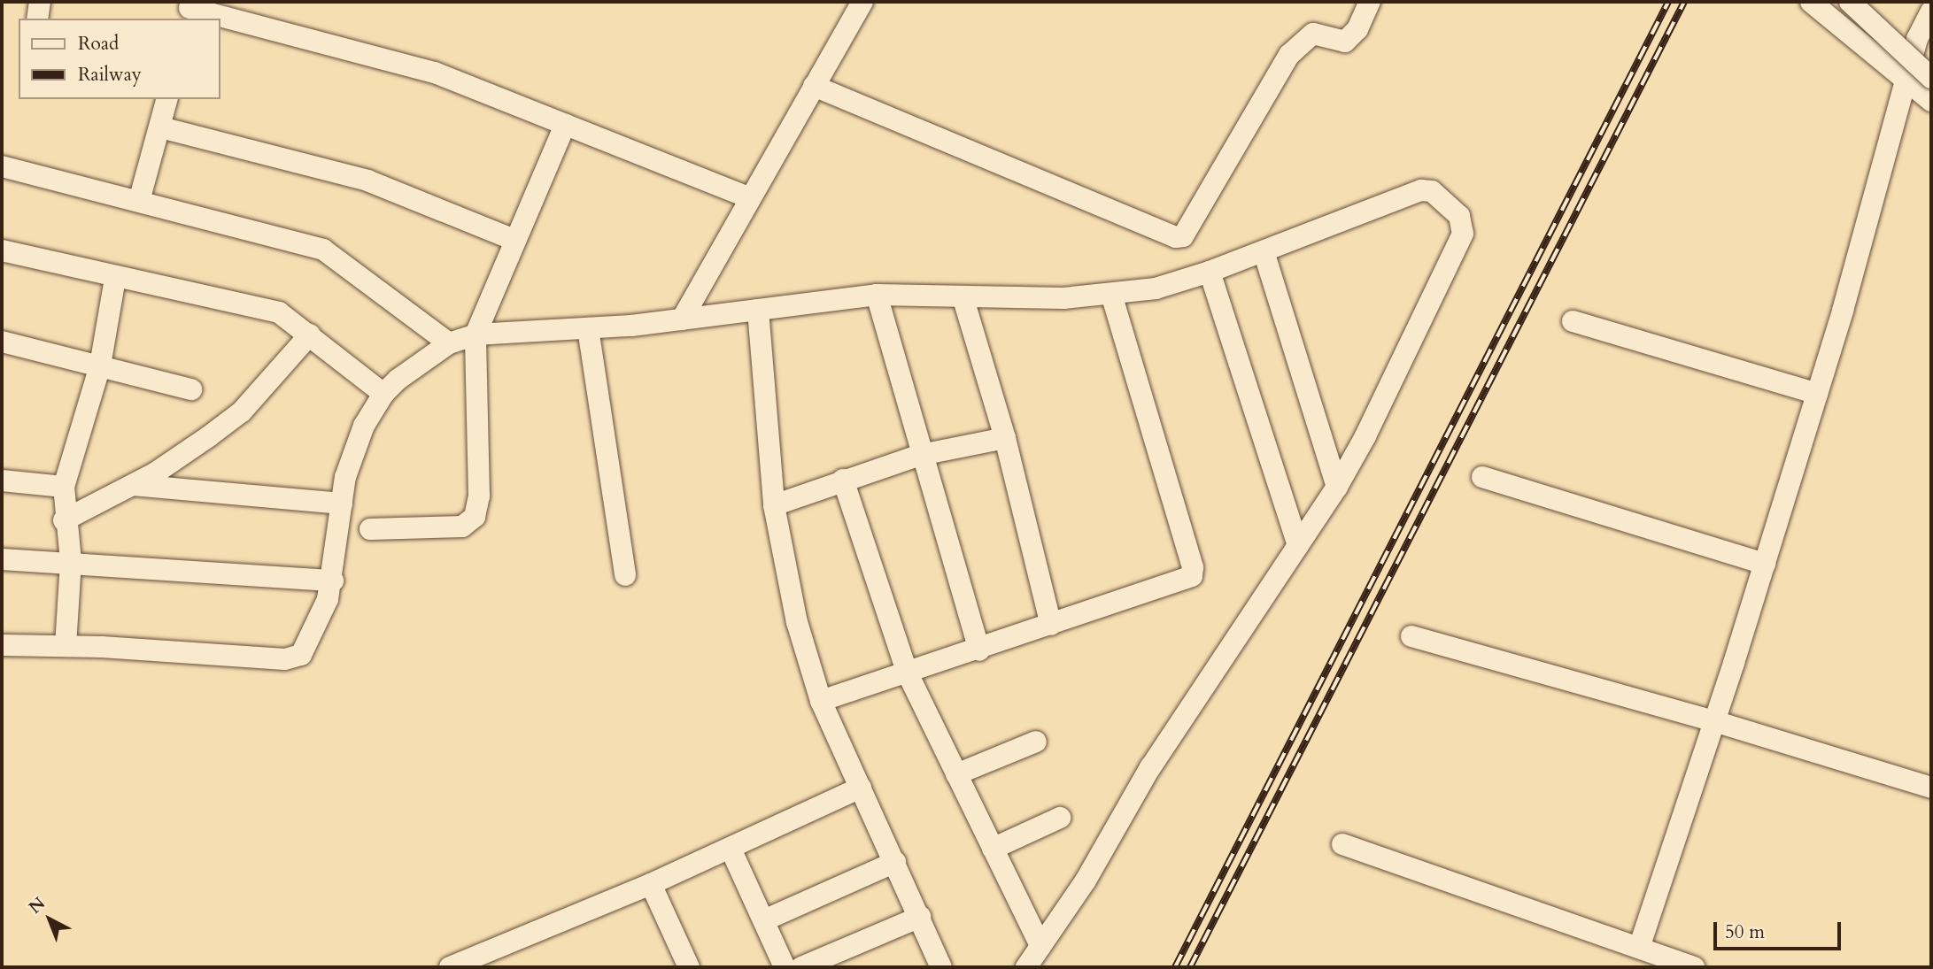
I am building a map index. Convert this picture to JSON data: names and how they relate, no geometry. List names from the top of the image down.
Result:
{
  "legend": ["Road", "Railway"],
  "scale_bar": "50 m",
  "north": "top left"
}
